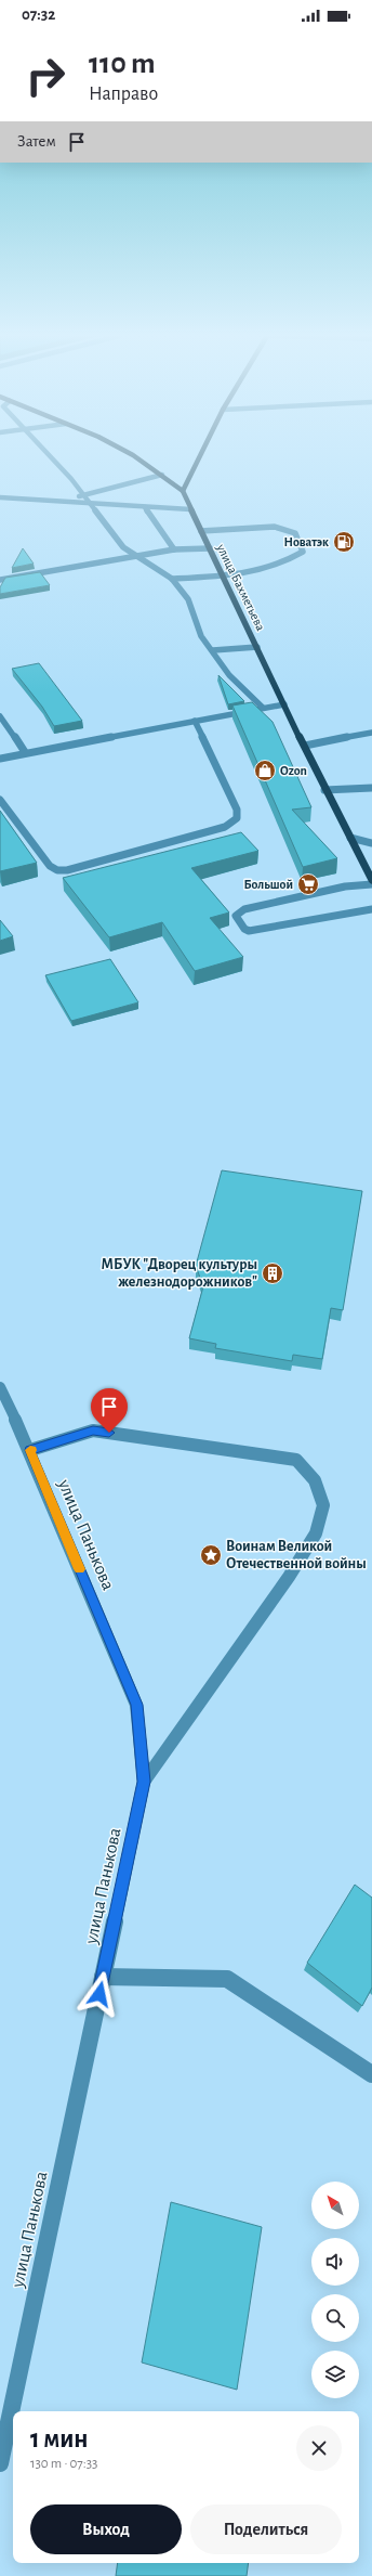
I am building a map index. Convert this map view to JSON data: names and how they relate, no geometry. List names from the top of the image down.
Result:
{
  "streets": {
    "main road": ["улица Бахметьева"],
    "street": ["улица Панькова"]
  },
  "places": {
    "fuel station": ["Новатэк"],
    "shop": ["Ozon"],
    "supermarket": ["Большой"],
    "building": ["МБУК \"Дворец культуры железнодорожников\""],
    "place": ["Воинам Великой Отечественной войны"]
  },
  "north": "top left",
  "page": {
    "status": "07:32",
    "turn": ["110 m", "Направо"],
    "then": "Затем",
    "heading": ["1 мин", "130 m · 07:33"],
    "buttons": ["Выход", "Поделиться"]
  }
}
